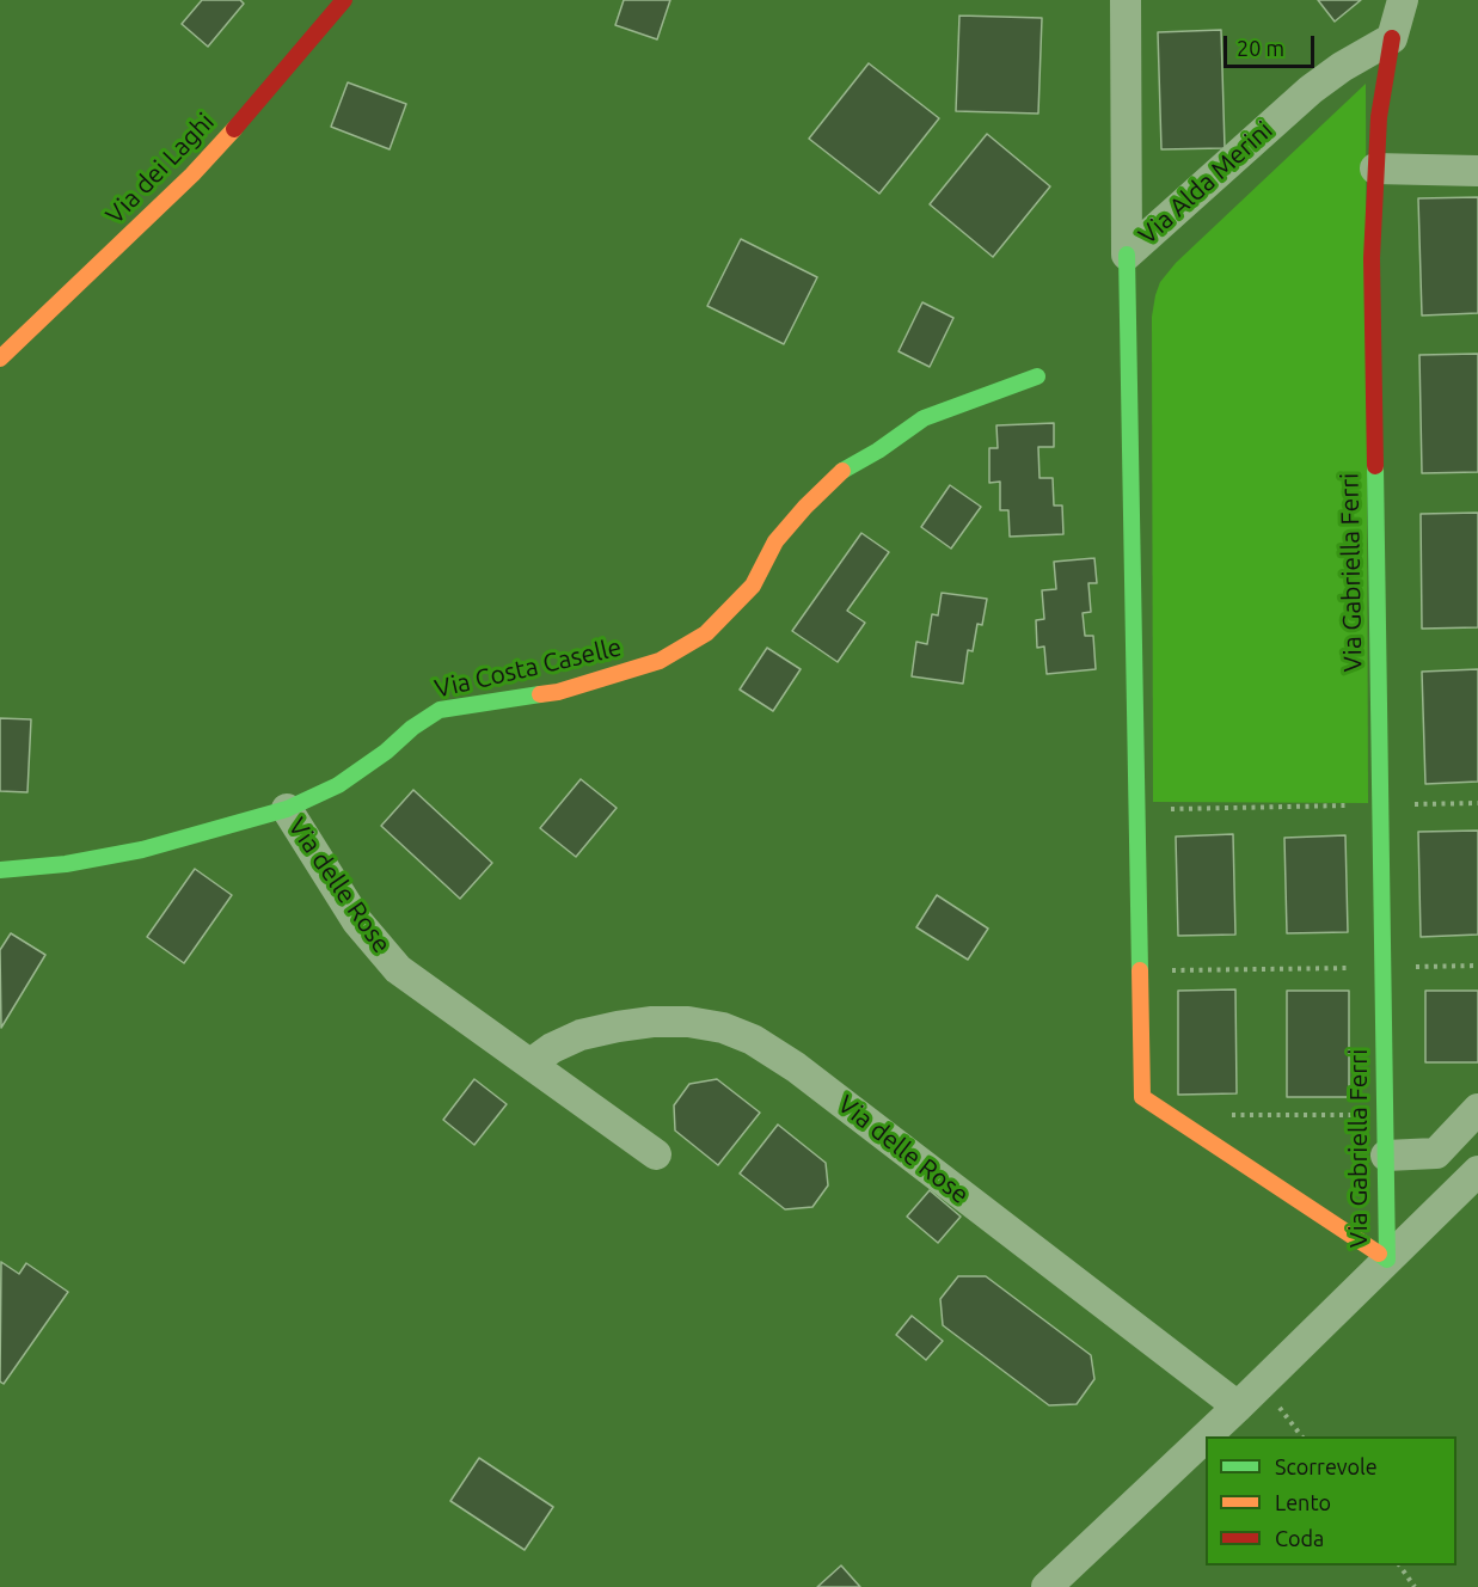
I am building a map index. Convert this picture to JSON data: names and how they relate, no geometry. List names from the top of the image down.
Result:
{
  "streets": {
    "street": [
      "Via dei Laghi",
      "Via Alda Merini",
      "Via Gabriella Ferri",
      "Via Costa Caselle",
      "Via delle Rose"
    ]
  },
  "crossings": [
    ["Via Alda Merini", "Via Gabriella Ferri"],
    ["Via Costa Caselle", "Via delle Rose"]
  ],
  "legend": ["Scorrevole", "Lento", "Coda"],
  "scale_bar": "20 m"
}
